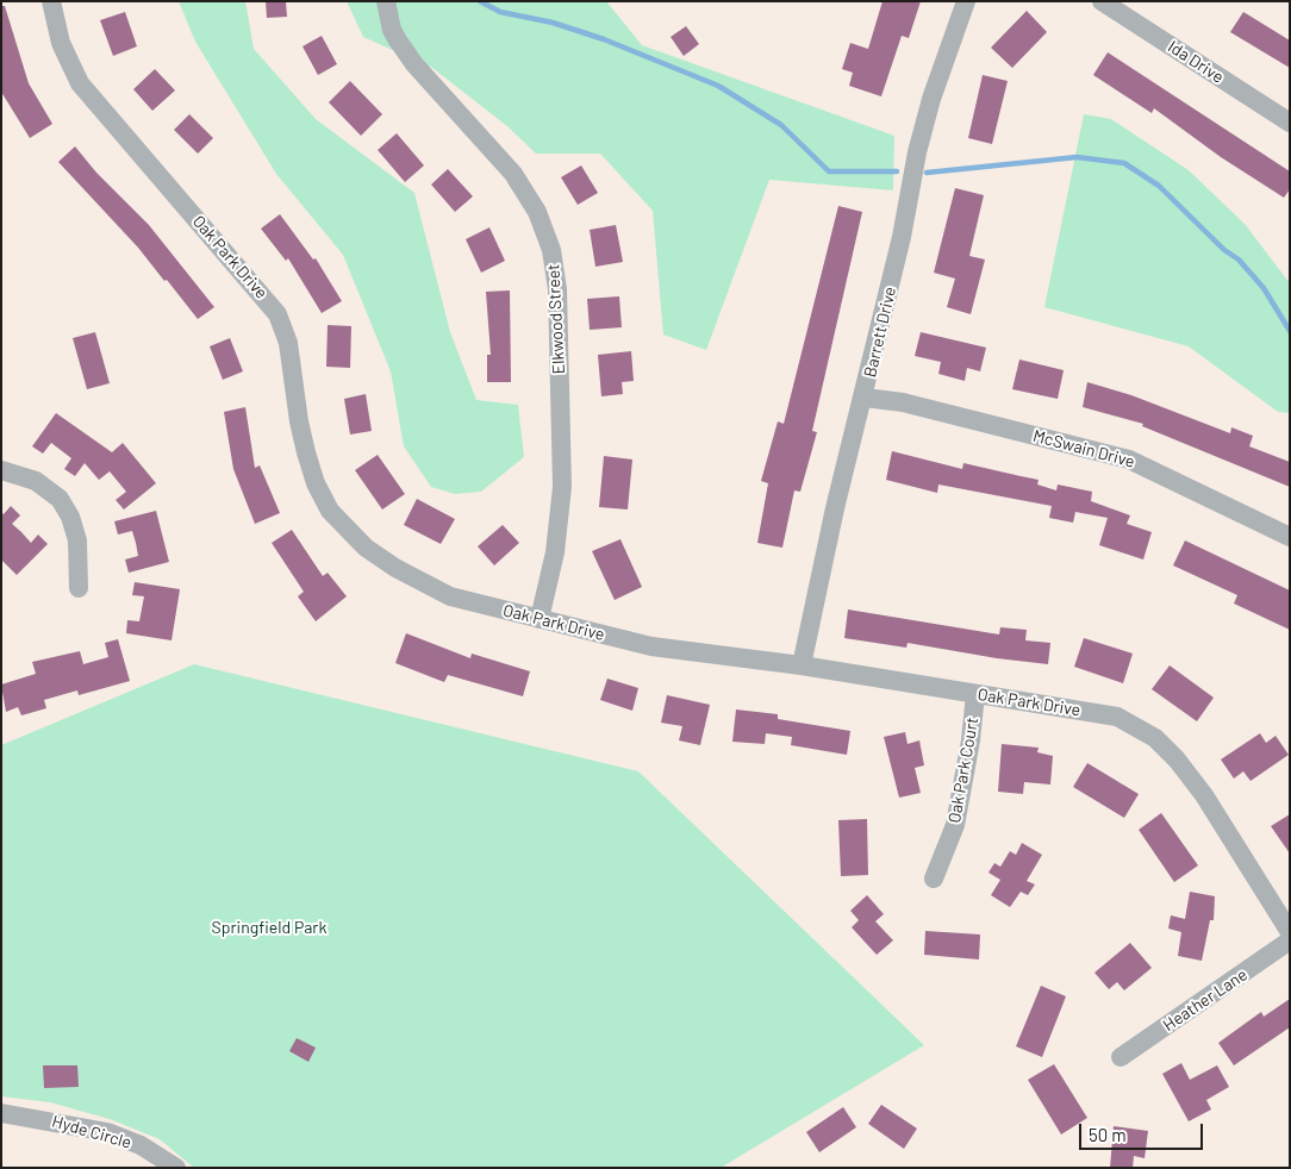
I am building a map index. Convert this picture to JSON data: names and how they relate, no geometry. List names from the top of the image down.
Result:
{
  "streets": {
    "street": [
      "Ida Drive",
      "Oak Park Drive",
      "Elkwood Street",
      "Barrett Drive",
      "McSwain Drive",
      "Oak Park Court",
      "Heather Lane",
      "Hyde Circle"
    ]
  },
  "crossings": [
    ["Oak Park Drive", "Elkwood Street"],
    ["Oak Park Drive", "Barrett Drive"],
    ["Oak Park Drive", "Oak Park Court"],
    ["Barrett Drive", "McSwain Drive"]
  ],
  "parks": ["Springfield Park"],
  "scale_bar": "50 m"
}
